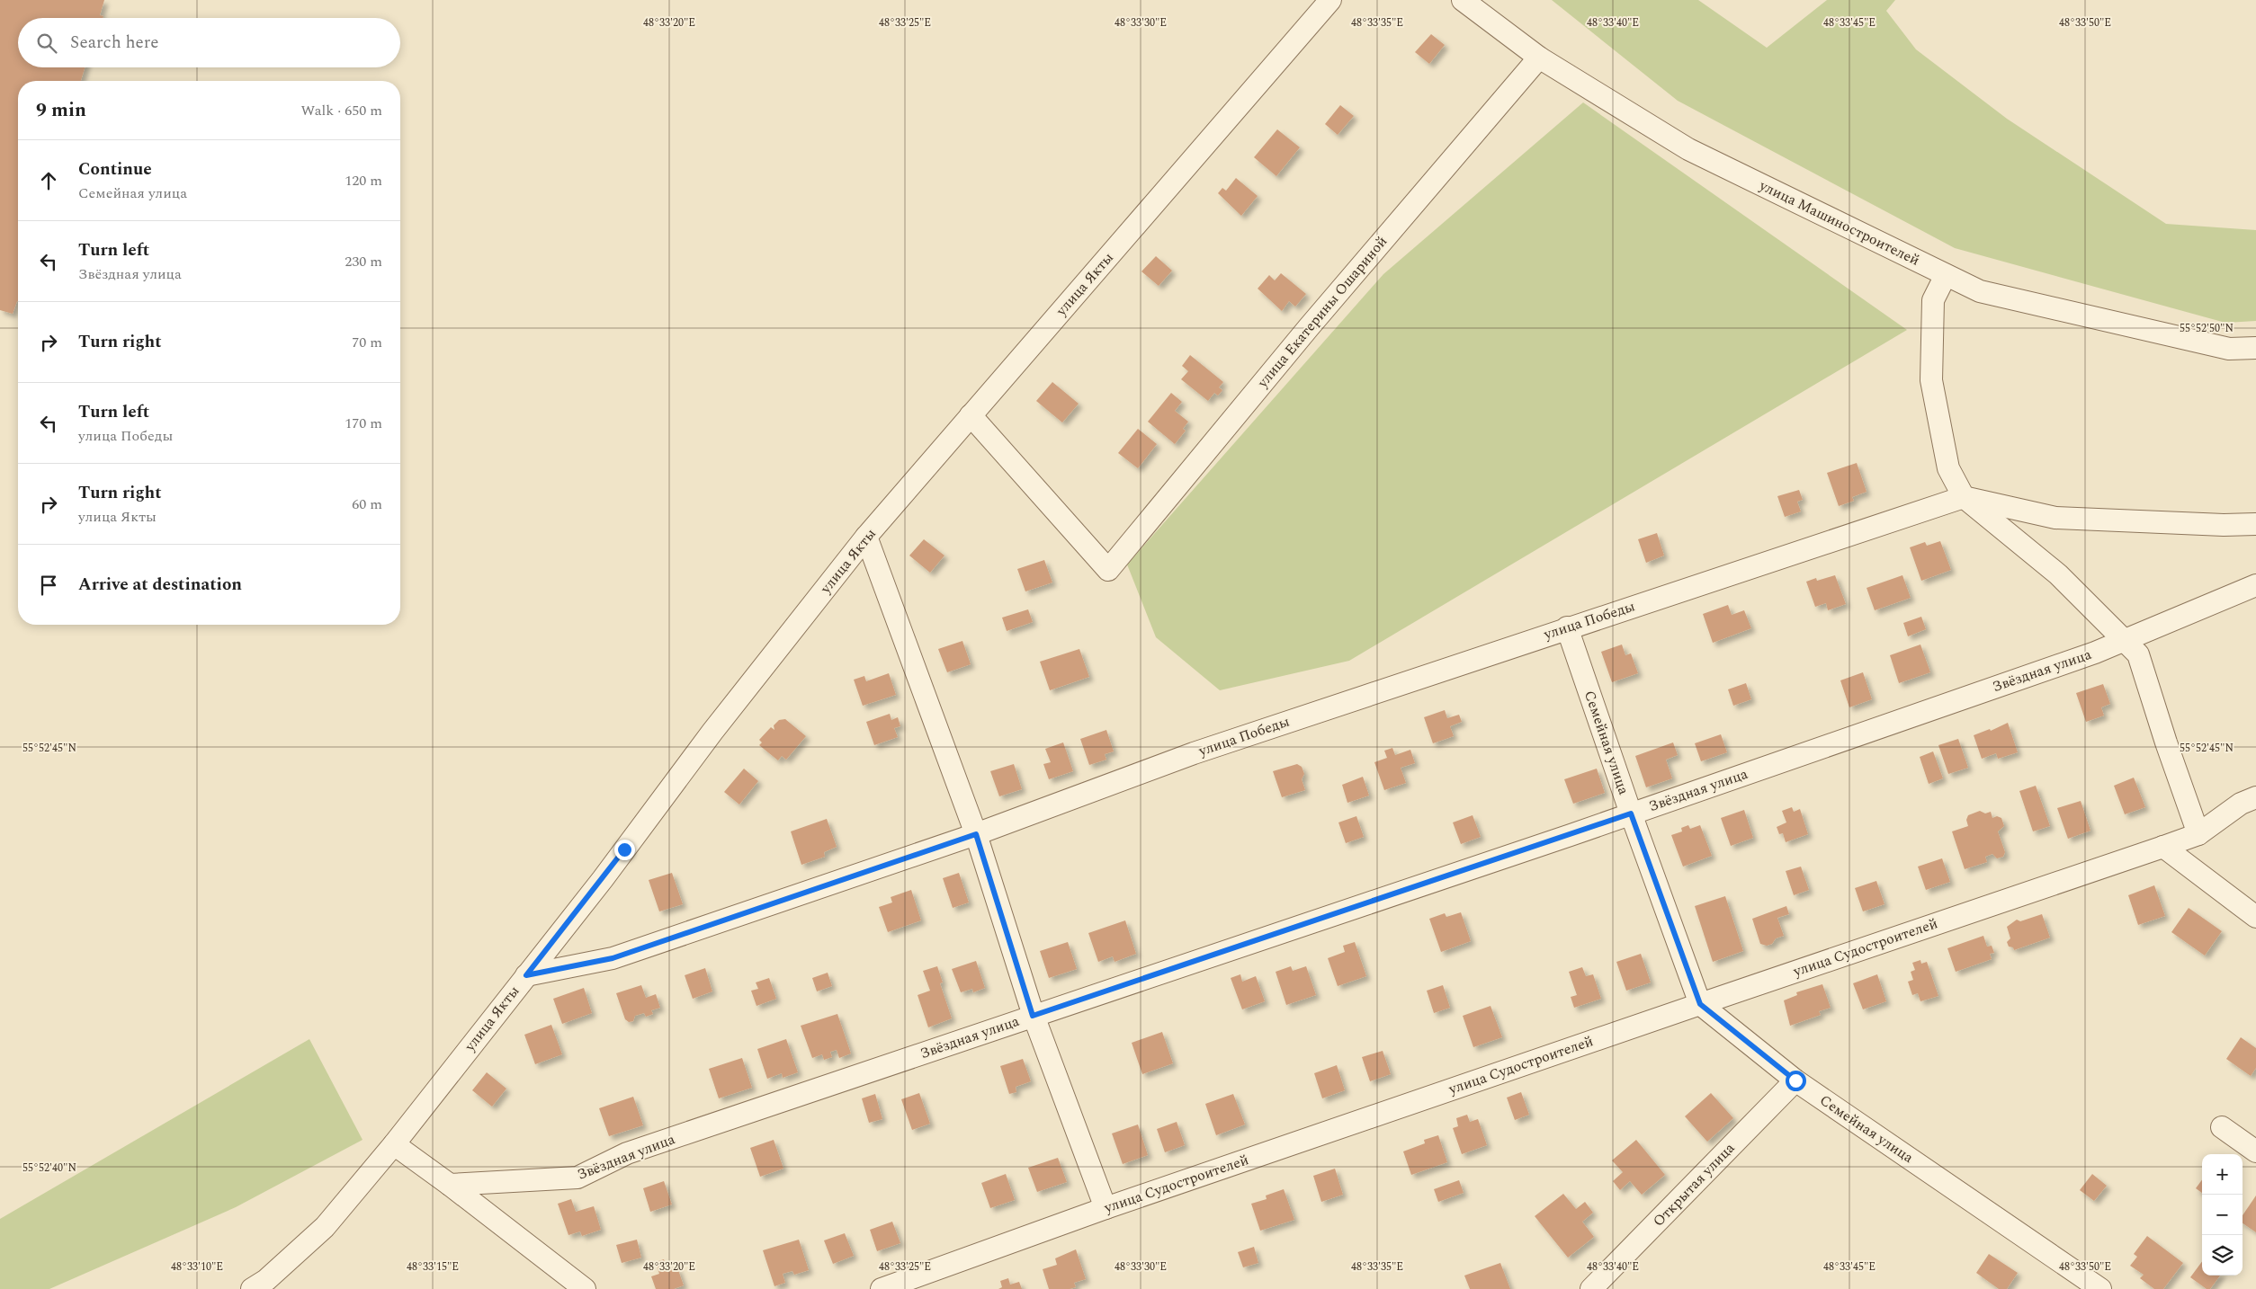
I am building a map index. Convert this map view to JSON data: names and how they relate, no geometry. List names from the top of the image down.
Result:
{
  "streets": {
    "street": [
      "улица Машиностроителей",
      "улица Якты",
      "улица Екатерины Ошариной",
      "улица Победы",
      "Звёздная улица",
      "Семейная улица",
      "улица Судостроителей",
      "Открытая улица"
    ]
  },
  "crossings": [
    ["улица Машиностроителей", "улица Екатерины Ошариной"],
    ["улица Якты", "улица Екатерины Ошариной"],
    ["улица Якты", "улица Победы"],
    ["улица Победы", "Семейная улица"],
    ["Звёздная улица", "Семейная улица"],
    ["Семейная улица", "улица Судостроителей"],
    ["Семейная улица", "Открытая улица"]
  ],
  "page": {
    "search": "Search here",
    "heading": ["9 min", "Walk · 650 m"],
    "list": [
      ["Continue", "Семейная улица", "120 m"],
      ["Turn left", "Звёздная улица", "230 m"],
      ["Turn right", "70 m"],
      ["Turn left", "улица Победы", "170 m"],
      ["Turn right", "улица Якты", "60 m"],
      "Arrive at destination"
    ],
    "map_buttons": ["+", "−"]
  },
  "coordinates": [
    "48°33'20\"E",
    "48°33'25\"E",
    "48°33'30\"E",
    "48°33'35\"E",
    "48°33'40\"E",
    "48°33'45\"E",
    "48°33'50\"E",
    "55°52'50\"N",
    "55°52'45\"N",
    "55°52'40\"N",
    "48°33'10\"E",
    "48°33'15\"E"
  ]
}
